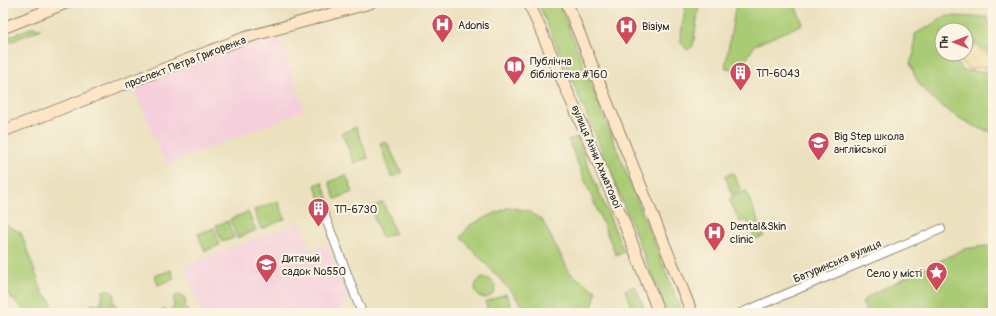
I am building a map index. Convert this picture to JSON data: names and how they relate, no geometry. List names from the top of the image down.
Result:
{
  "streets": {
    "main road": ["проспект Петра Григоренка", "вулиця Анни Ахматової"],
    "street": ["Батуринська вулиця"]
  },
  "places": {
    "hospital": ["Adonis", "Візіум", "Dental&Skin clinic"],
    "library": ["Публічна бібліотека #160"],
    "building": ["ТП-6043", "ТП-6730"],
    "school or university": ["Big Step школа англiйськоï", "Дитячий садок №550"],
    "place": ["Село у місті"]
  },
  "north": "left"
}
